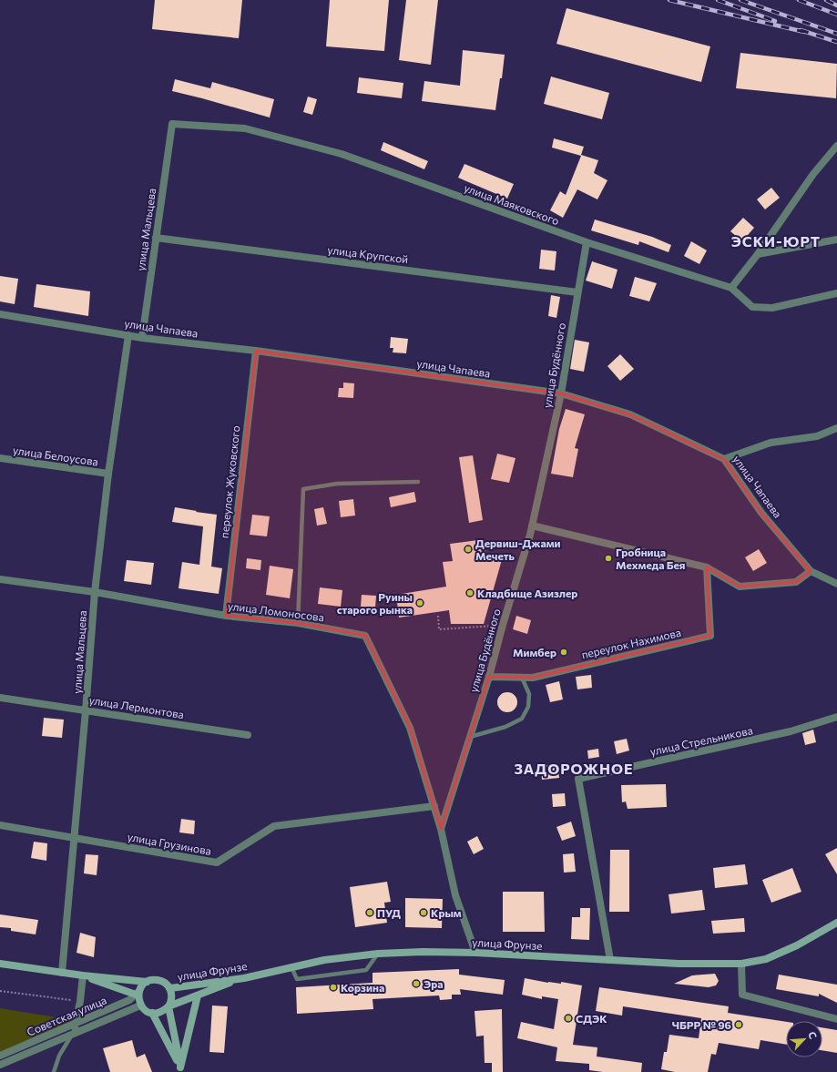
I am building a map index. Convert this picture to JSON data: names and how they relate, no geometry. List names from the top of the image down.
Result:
{
  "streets": {
    "main road": ["улица Фрунзе"],
    "street": [
      "улица Маяковского",
      "улица Мальцева",
      "улица Крупской",
      "улица Чапаева",
      "улица Будённого",
      "улица Белоусова",
      "переулок Жуковского",
      "улица Ломоносова",
      "переулок Нахимова",
      "улица Лермонтова",
      "улица Стрельникова",
      "улица Грузинова",
      "Советская улица"
    ]
  },
  "crossings": [
    ["улица Маяковского", "улица Мальцева"],
    ["улица Маяковского", "улица Будённого"],
    ["улица Мальцева", "улица Крупской"],
    ["улица Мальцева", "улица Чапаева"],
    ["улица Мальцева", "улица Белоусова"],
    ["улица Мальцева", "улица Ломоносова"],
    ["улица Мальцева", "улица Лермонтова"],
    ["улица Мальцева", "улица Грузинова"],
    ["улица Крупской", "улица Будённого"],
    ["улица Чапаева", "улица Будённого"],
    ["улица Чапаева", "переулок Жуковского"],
    ["улица Будённого", "улица Ломоносова"],
    ["улица Будённого", "переулок Нахимова"],
    ["улица Будённого", "улица Фрунзе"],
    ["переулок Жуковского", "улица Ломоносова"],
    ["улица Ломоносова", "улица Грузинова"],
    ["улица Стрельникова", "улица Фрунзе"],
    ["улица Фрунзе", "Советская улица"]
  ],
  "districts": ["ЭСКИ-ЮРТ", "ЗАДОРОЖНОЕ"],
  "places": [
    "Дервиш-Джами Мечеть",
    "Гробница Мехмеда Бея",
    "Кладбище Азизлер",
    "Руины старого рынка",
    "Мимбер",
    "ПУД",
    "Крым",
    "Эра",
    "Корзина",
    "СДЭК",
    "ЧБРР № 96"
  ],
  "north": "top right"
}
